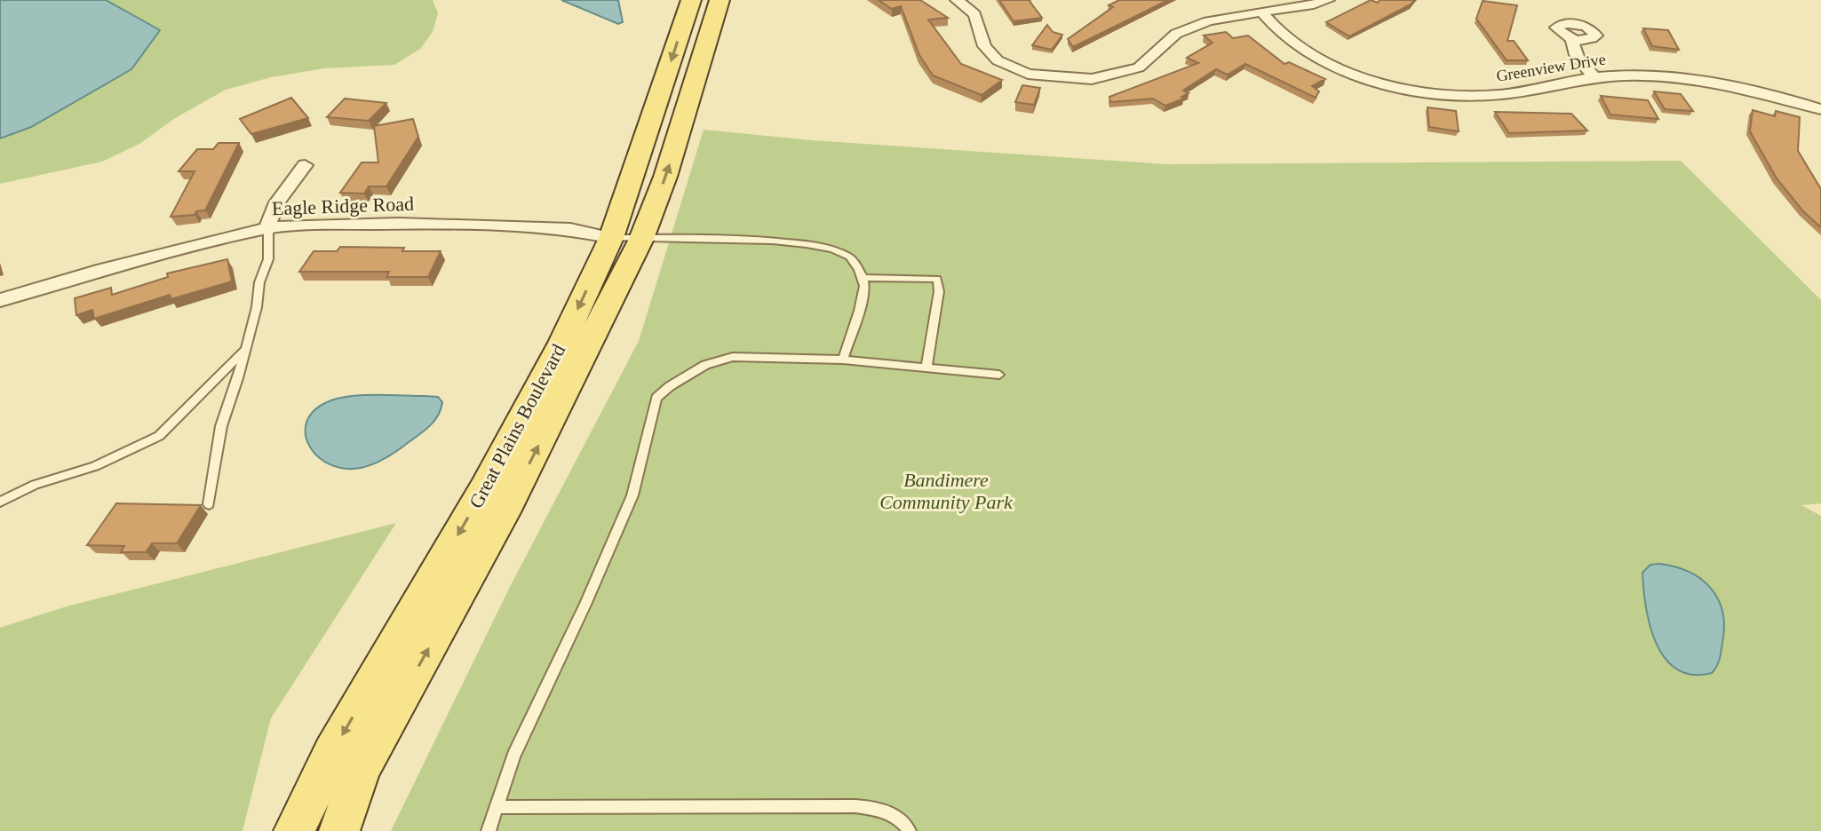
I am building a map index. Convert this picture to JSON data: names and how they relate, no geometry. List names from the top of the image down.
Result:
{
  "streets": {
    "main road": ["Great Plains Boulevard"],
    "street": ["Greenview Drive", "Eagle Ridge Road"]
  },
  "crossings": [
    ["Eagle Ridge Road", "Great Plains Boulevard"]
  ],
  "parks": ["Bandimere Community Park"]
}
